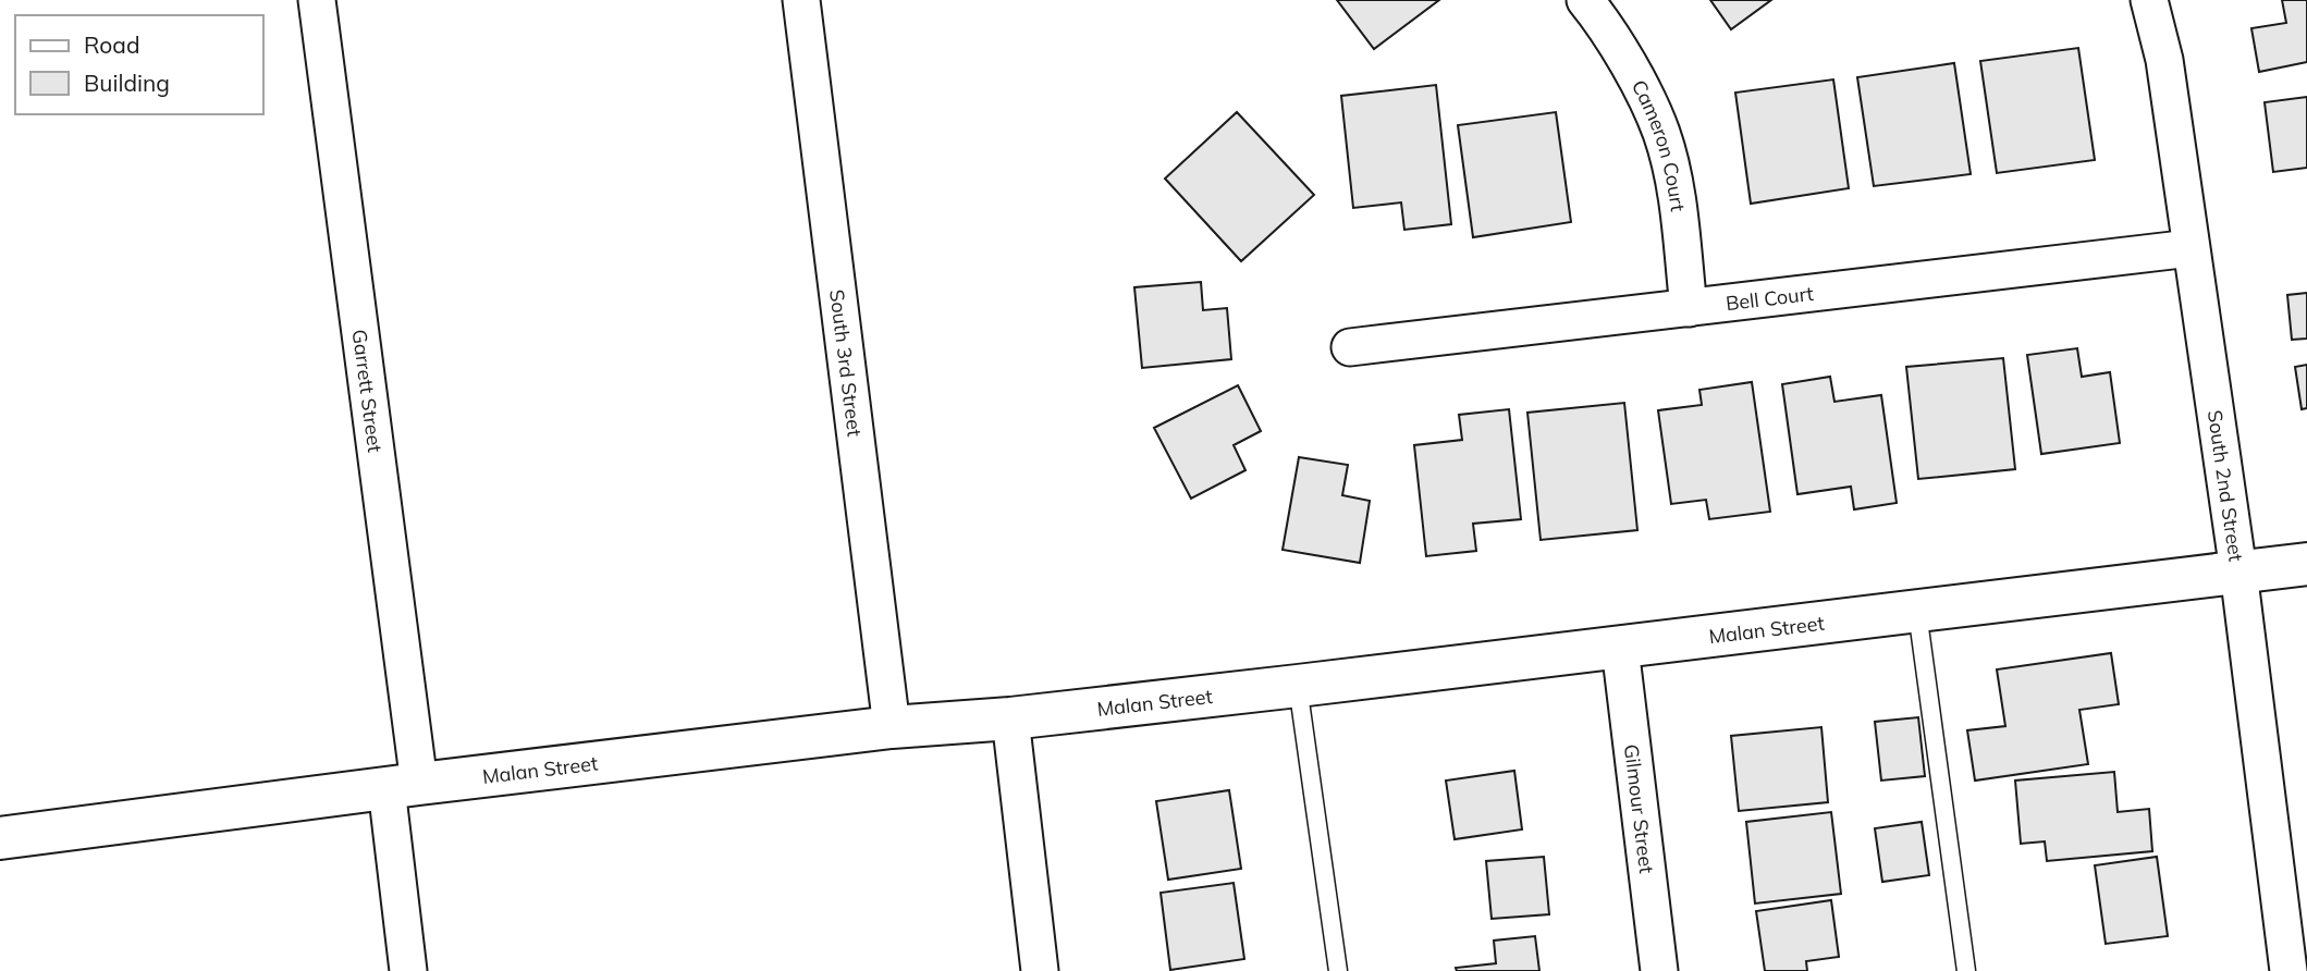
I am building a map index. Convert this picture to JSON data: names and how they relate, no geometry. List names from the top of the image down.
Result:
{
  "streets": {
    "street": [
      "Cameron Court",
      "Bell Court",
      "South 3rd Street",
      "Garrett Street",
      "South 2nd Street",
      "Malan Street",
      "Gilmour Street"
    ]
  },
  "crossings": [
    ["Cameron Court", "Bell Court"],
    ["Bell Court", "South 2nd Street"],
    ["South 3rd Street", "Malan Street"],
    ["Garrett Street", "Malan Street"],
    ["South 2nd Street", "Malan Street"],
    ["Malan Street", "Gilmour Street"]
  ],
  "legend": ["Road", "Building"]
}
